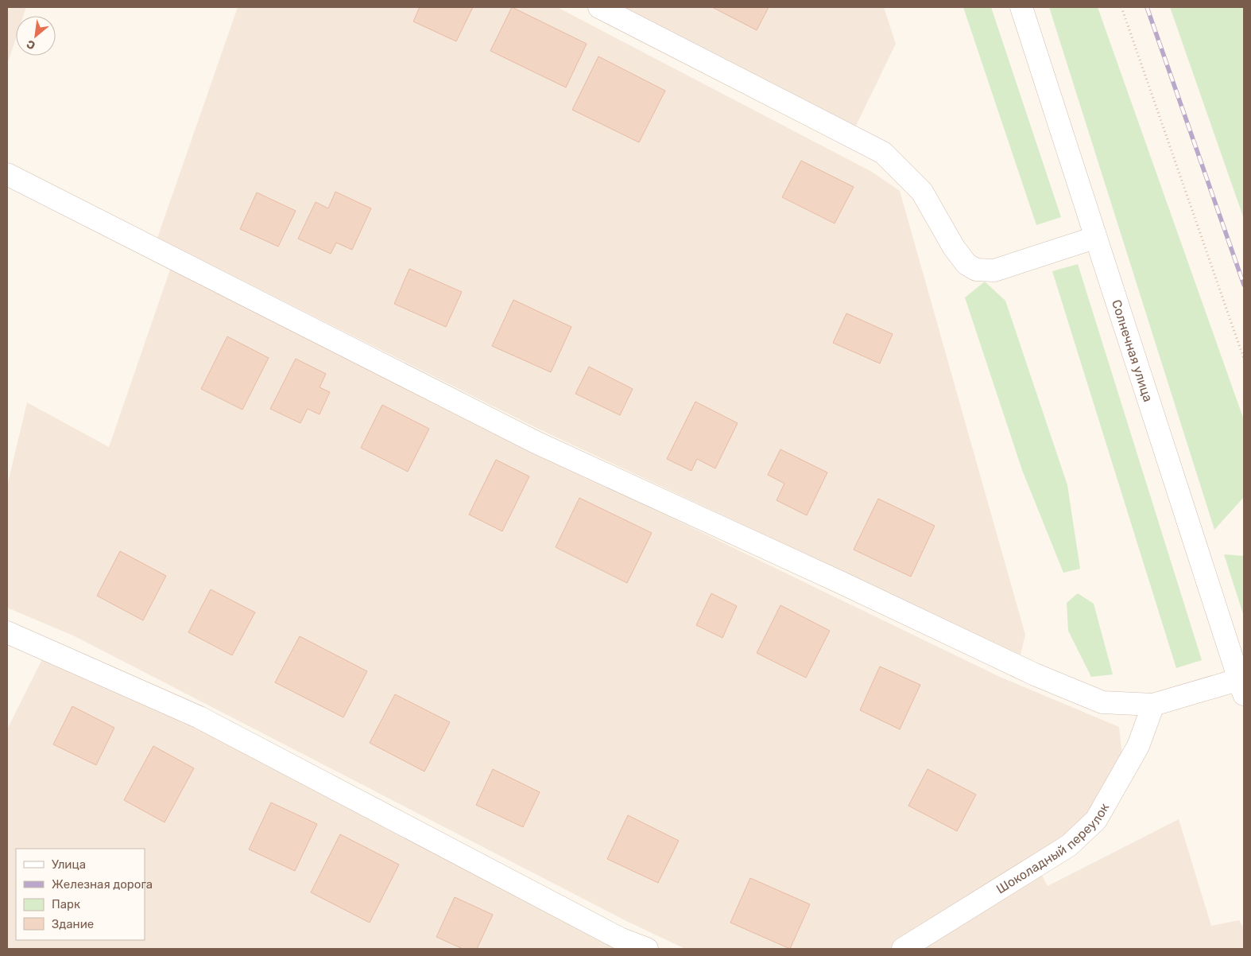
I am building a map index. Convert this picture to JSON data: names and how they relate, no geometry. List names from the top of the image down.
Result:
{
  "streets": {
    "street": ["Солнечная улица", "Шоколадный переулок"]
  },
  "legend": [
    "Улица",
    "Железная дорога",
    "Парк",
    "Здание"
  ],
  "north": "bottom left"
}
